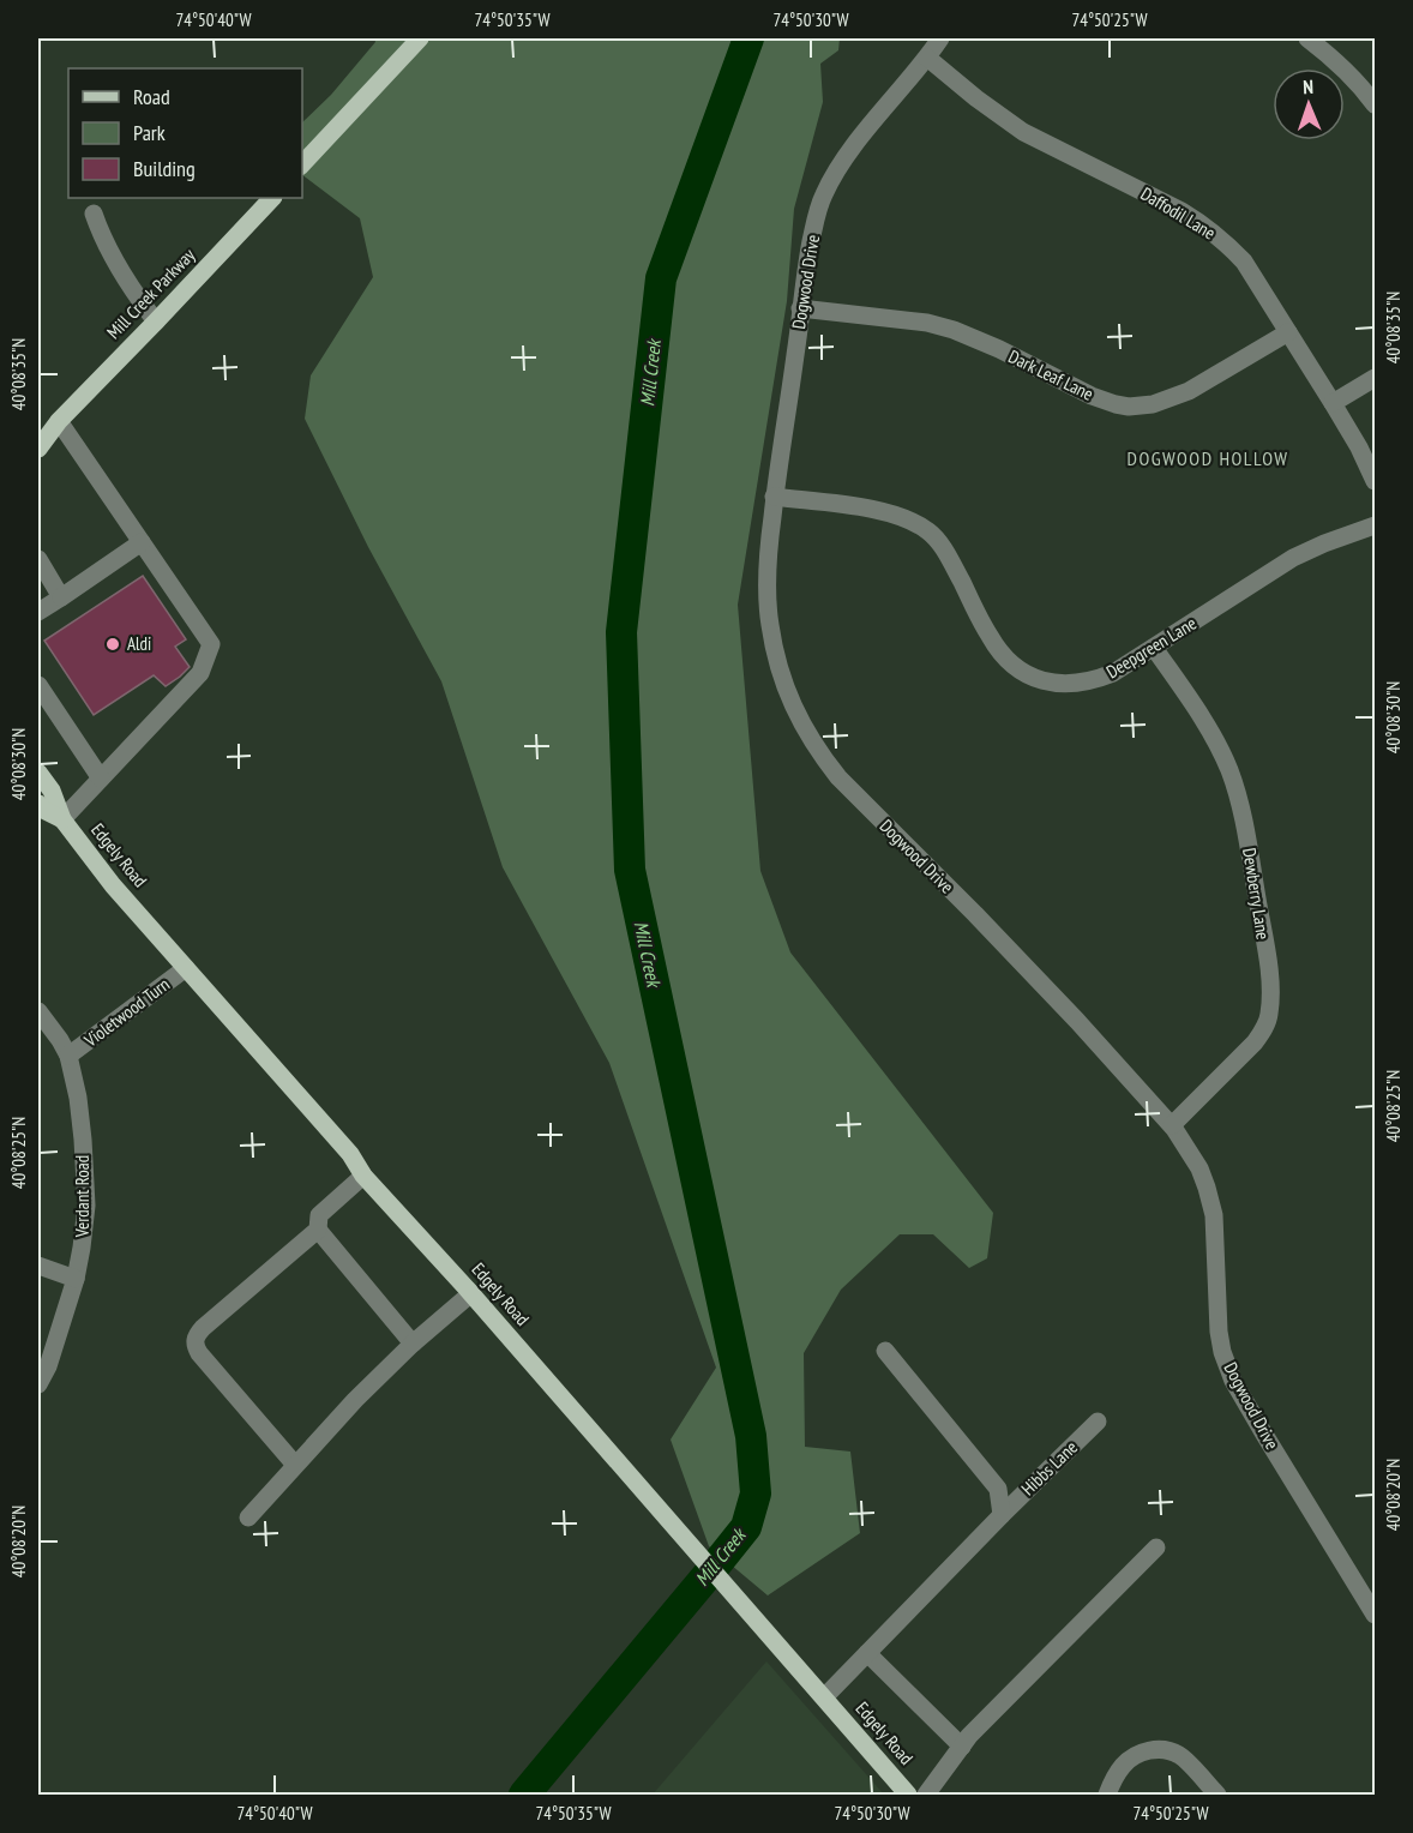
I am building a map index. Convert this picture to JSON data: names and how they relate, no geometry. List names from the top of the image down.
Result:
{
  "streets": {
    "main road": ["Mill Creek Parkway", "Edgely Road"],
    "street": [
      "Daffodil Lane",
      "Dogwood Drive",
      "Dark Leaf Lane",
      "Deepgreen Lane",
      "Dewberry Lane",
      "Violetwood Turn",
      "Verdant Road",
      "Hibbs Lane"
    ]
  },
  "crossings": [
    ["Daffodil Lane", "Dogwood Drive"],
    ["Daffodil Lane", "Dark Leaf Lane"],
    ["Dogwood Drive", "Dark Leaf Lane"],
    ["Dogwood Drive", "Deepgreen Lane"],
    ["Dogwood Drive", "Dewberry Lane"],
    ["Deepgreen Lane", "Dewberry Lane"],
    ["Edgely Road", "Violetwood Turn"],
    ["Edgely Road", "Hibbs Lane"],
    ["Violetwood Turn", "Verdant Road"]
  ],
  "districts": ["DOGWOOD HOLLOW"],
  "water": ["Mill Creek"],
  "places": ["Aldi"],
  "legend": ["Road", "Park", "Building"],
  "north": "top",
  "coordinates": [
    "74°50'40\"W",
    "74°50'35\"W",
    "74°50'30\"W",
    "74°50'25\"W",
    "40°08'35\"N",
    "40°08'30\"N",
    "40°08'25\"N",
    "40°08'20\"N"
  ]
}
